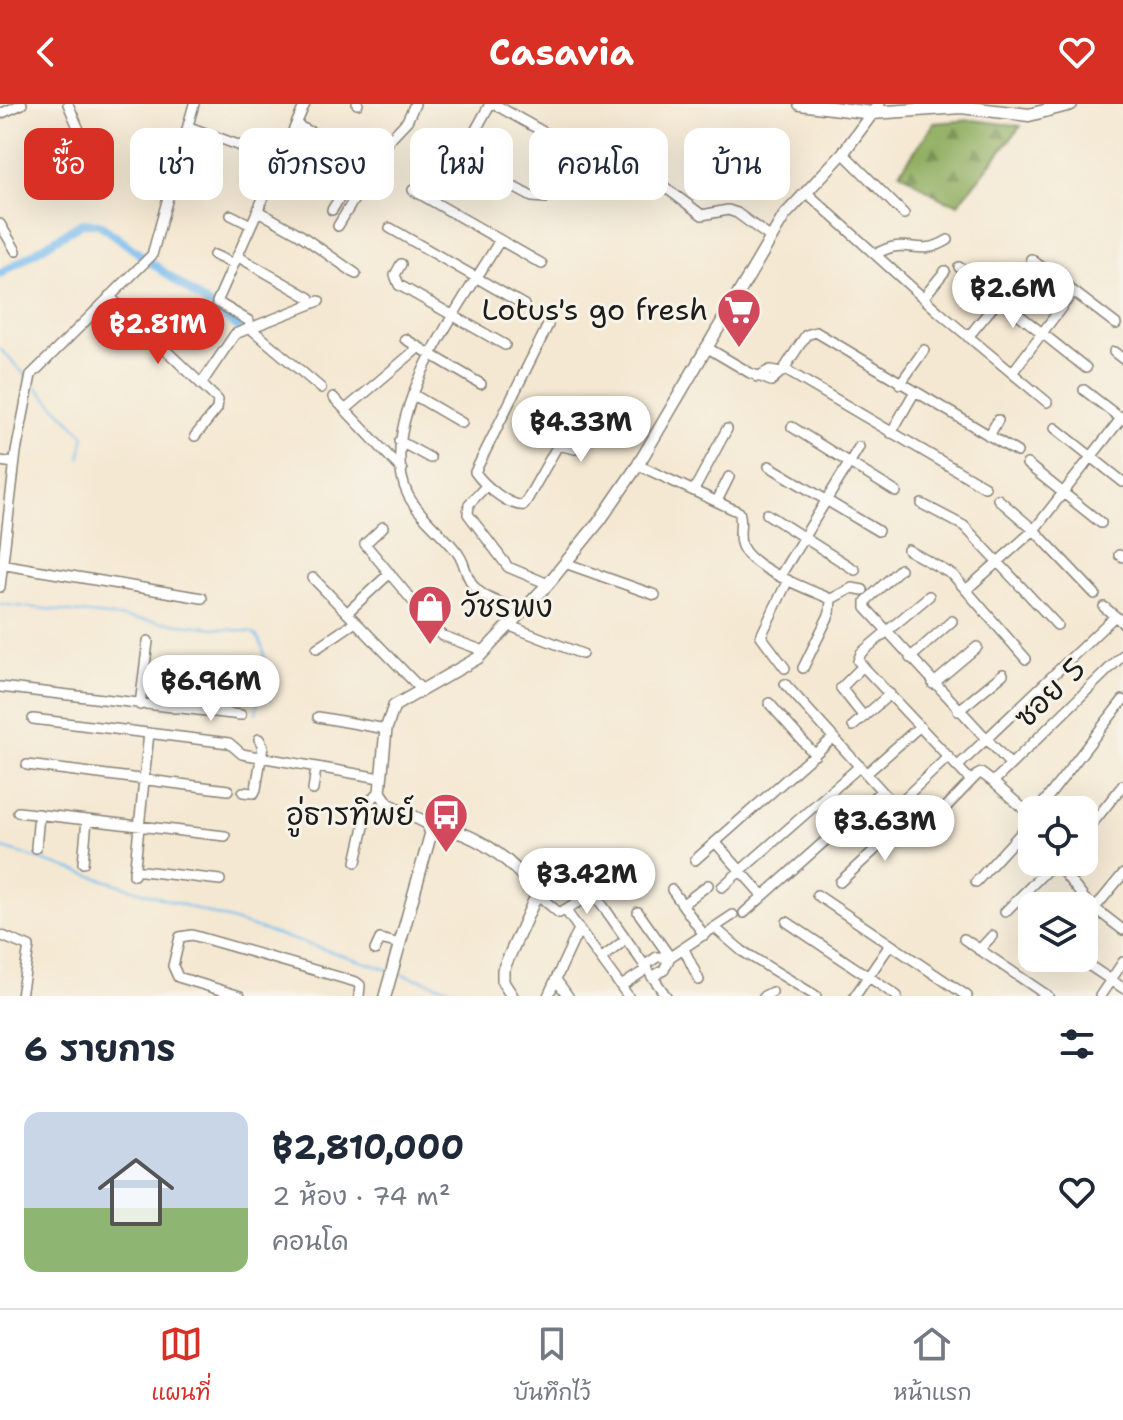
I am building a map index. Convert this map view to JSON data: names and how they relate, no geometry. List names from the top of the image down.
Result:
{
  "streets": {
    "street": ["ซอย 5"]
  },
  "places": {
    "supermarket": ["Lotus's go fresh"],
    "shop": ["วัชรพง"],
    "bus stop": ["อู่ธารทิพย์"]
  },
  "page": {
    "header": "Casavia",
    "chip": [
      "ซื้อ",
      "เช่า",
      "ตัวกรอง",
      "ใหม่",
      "คอนโด",
      "บ้าน"
    ],
    "price": [
      "฿2.6M",
      "฿2.81M",
      "฿4.33M",
      "฿6.96M",
      "฿3.63M",
      "฿3.42M"
    ],
    "heading": "6 รายการ",
    "list": [
      {
        "name": "฿2,810,000",
        "note": "2 ห้อง · 74 m² · คอนโด"
      }
    ],
    "tabs": ["แผนที่", "บันทึกไว้", "หน้าแรก"]
  }
}
